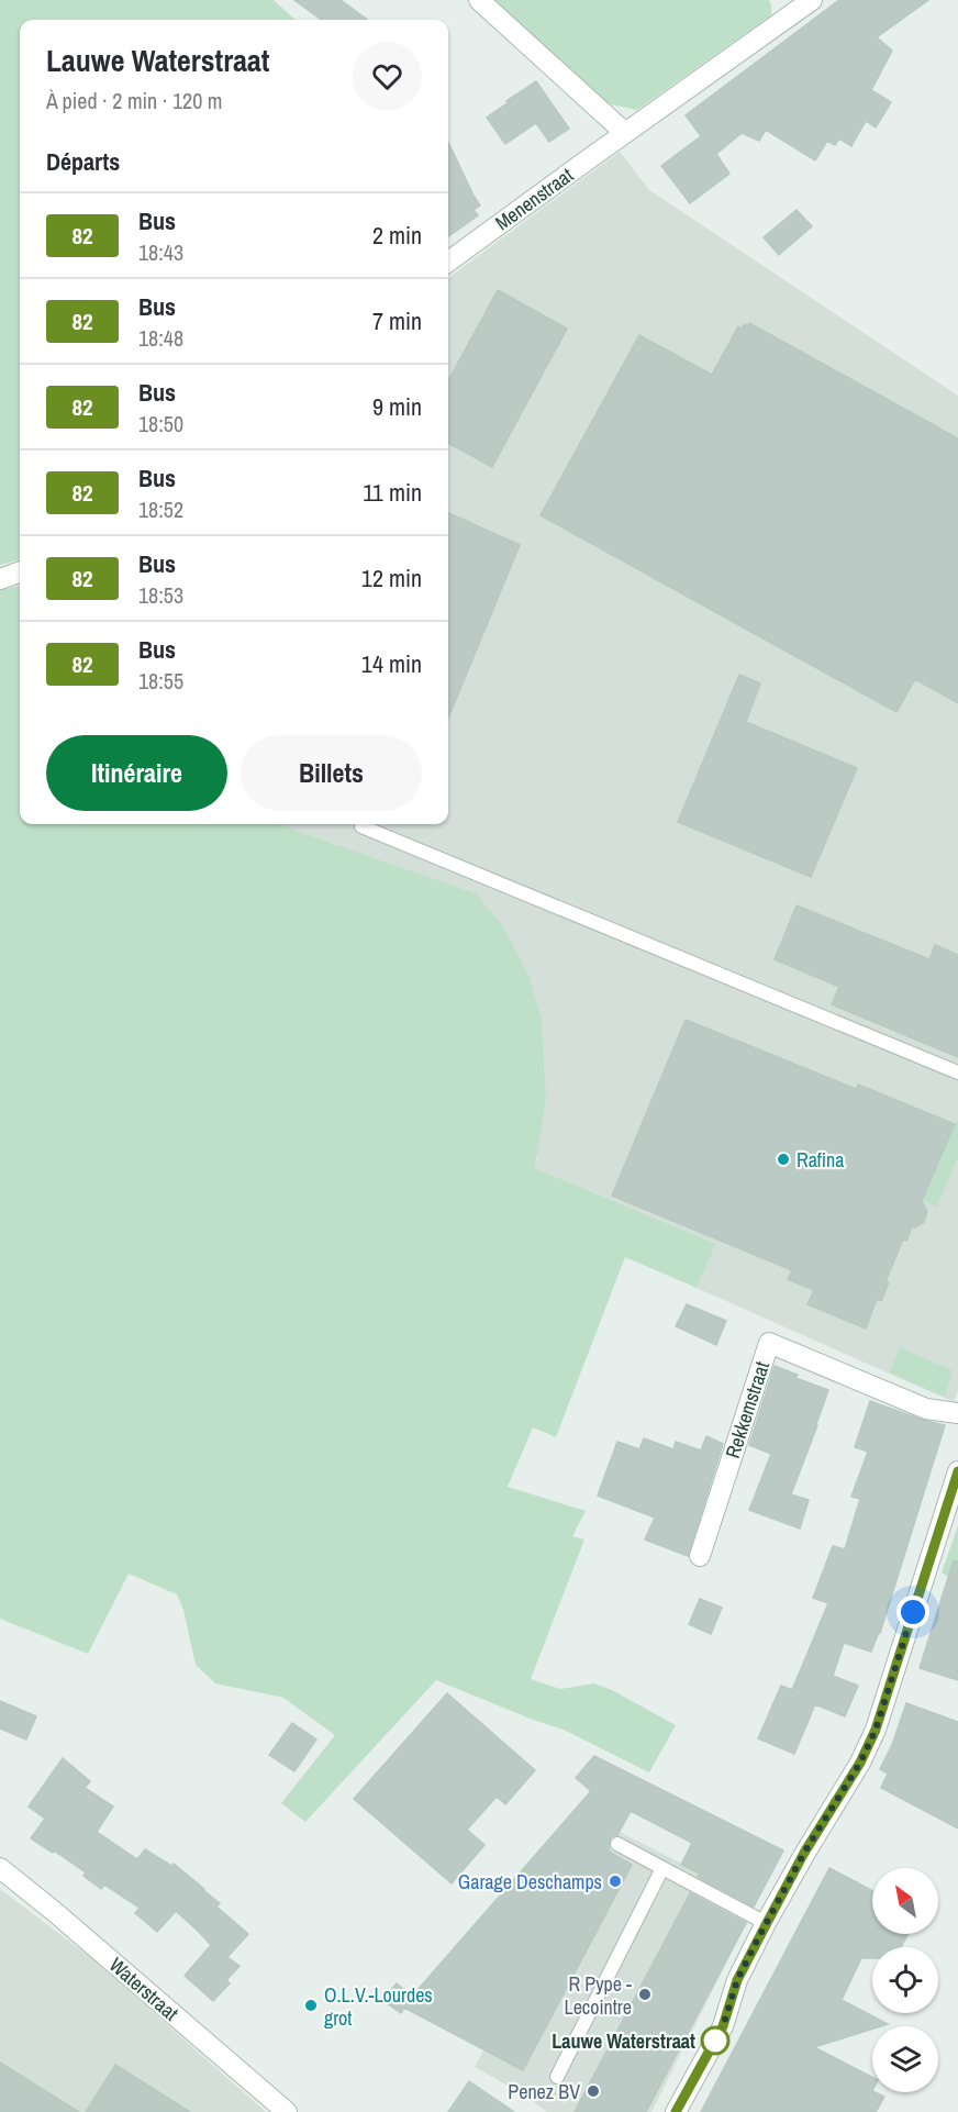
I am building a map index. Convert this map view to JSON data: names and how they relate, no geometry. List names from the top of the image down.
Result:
{
  "streets": {
    "street": ["Menenstraat", "Rekkemstraat", "Waterstraat"]
  },
  "places": [
    "Rafina",
    "Garage Deschamps",
    "R Pype - Lecointre",
    "O.L.V.-Lourdes grot",
    "Lauwe Waterstraat",
    "Penez BV"
  ],
  "lines": ["bus line 82"],
  "north": "top left",
  "page": {
    "heading": [
      ["Lauwe Waterstraat", "À pied · 2 min · 120 m"],
      "Départs"
    ],
    "list": [
      {
        "mark": "82",
        "name": "Bus",
        "note": "18:43",
        "value": "2 min"
      },
      {
        "mark": "82",
        "name": "Bus",
        "note": "18:48",
        "value": "7 min"
      },
      {
        "mark": "82",
        "name": "Bus",
        "note": "18:50",
        "value": "9 min"
      },
      {
        "mark": "82",
        "name": "Bus",
        "note": "18:52",
        "value": "11 min"
      },
      {
        "mark": "82",
        "name": "Bus",
        "note": "18:53",
        "value": "12 min"
      },
      {
        "mark": "82",
        "name": "Bus",
        "note": "18:55",
        "value": "14 min"
      }
    ],
    "buttons": ["Itinéraire", "Billets"]
  }
}
